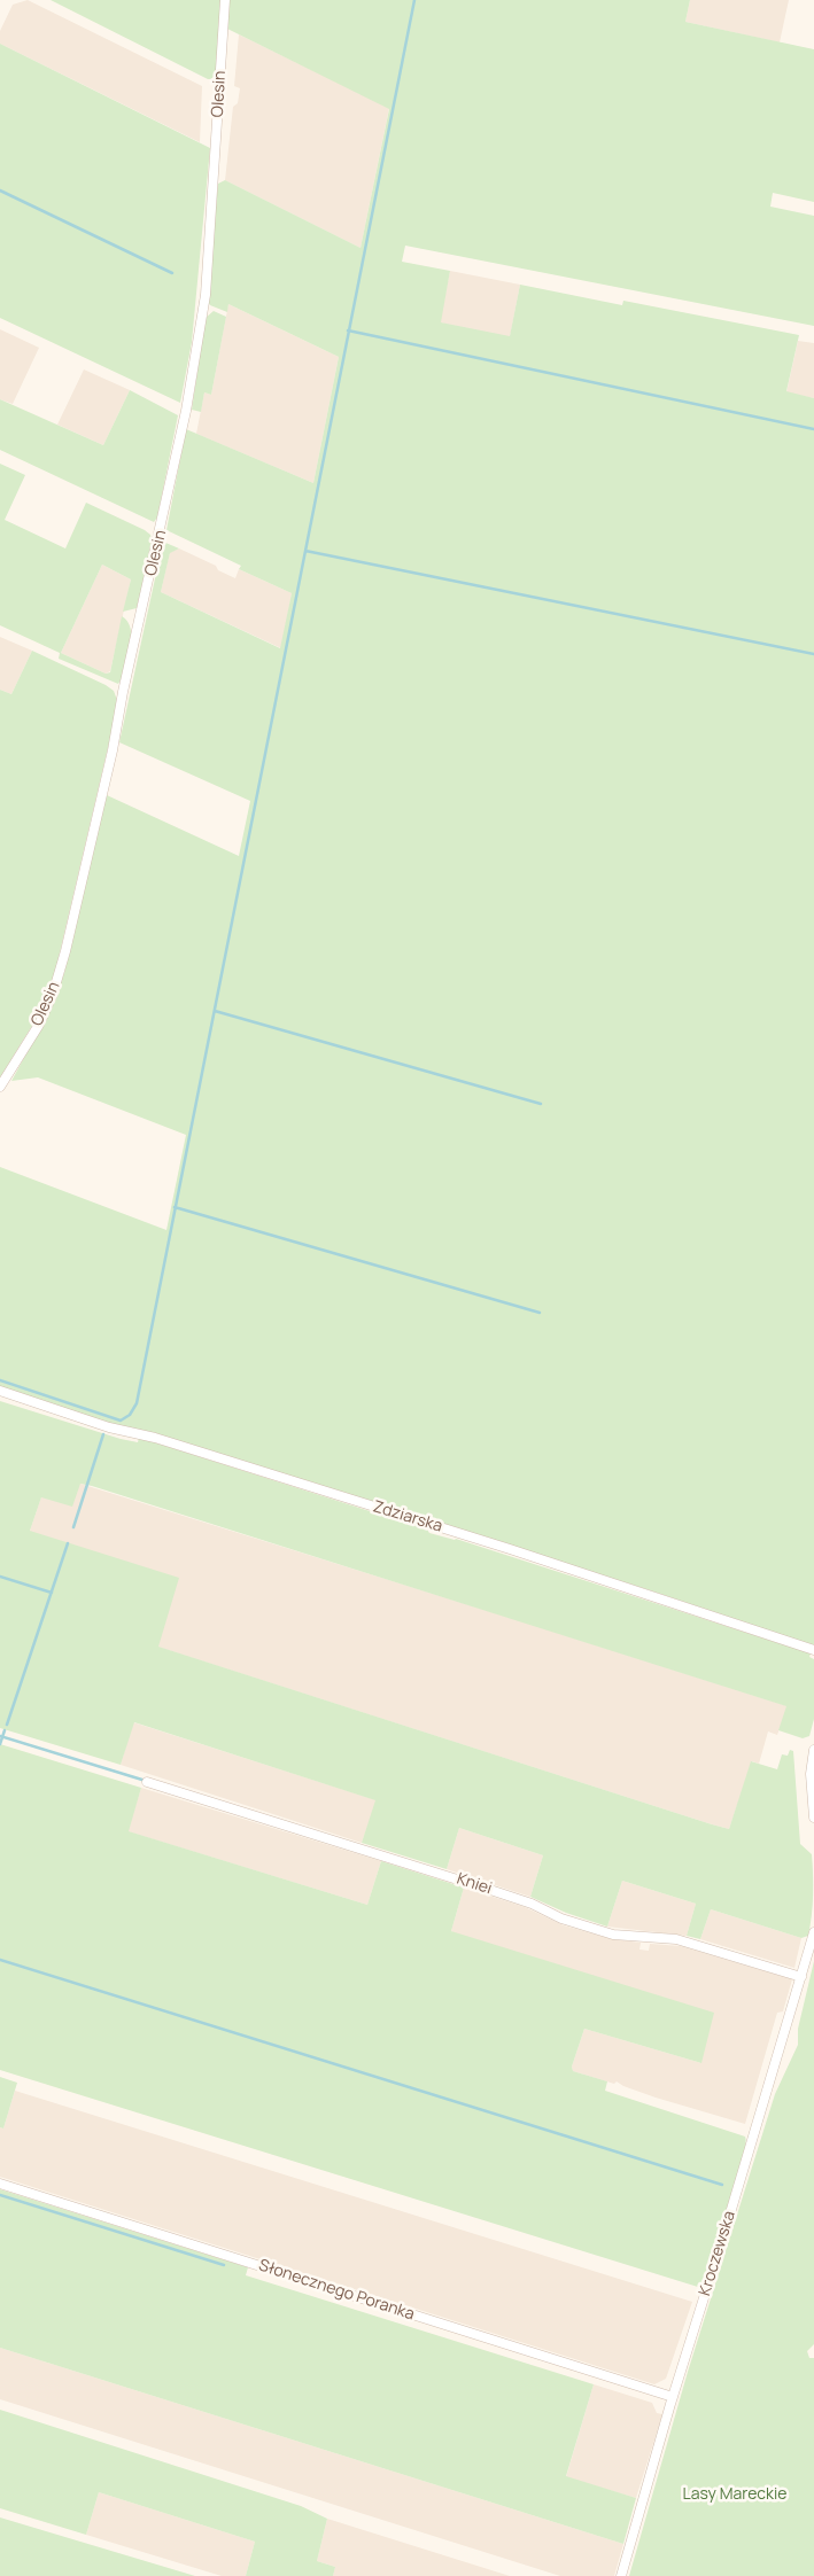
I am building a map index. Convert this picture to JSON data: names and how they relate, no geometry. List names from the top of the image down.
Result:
{
  "streets": {
    "street": [
      "Olesin",
      "Zdziarska",
      "Kniei",
      "Kroczewska",
      "Słonecznego Poranka"
    ]
  },
  "crossings": [
    ["Kniei", "Kroczewska"],
    ["Kroczewska", "Słonecznego Poranka"]
  ],
  "parks": ["Lasy Mareckie"]
}
